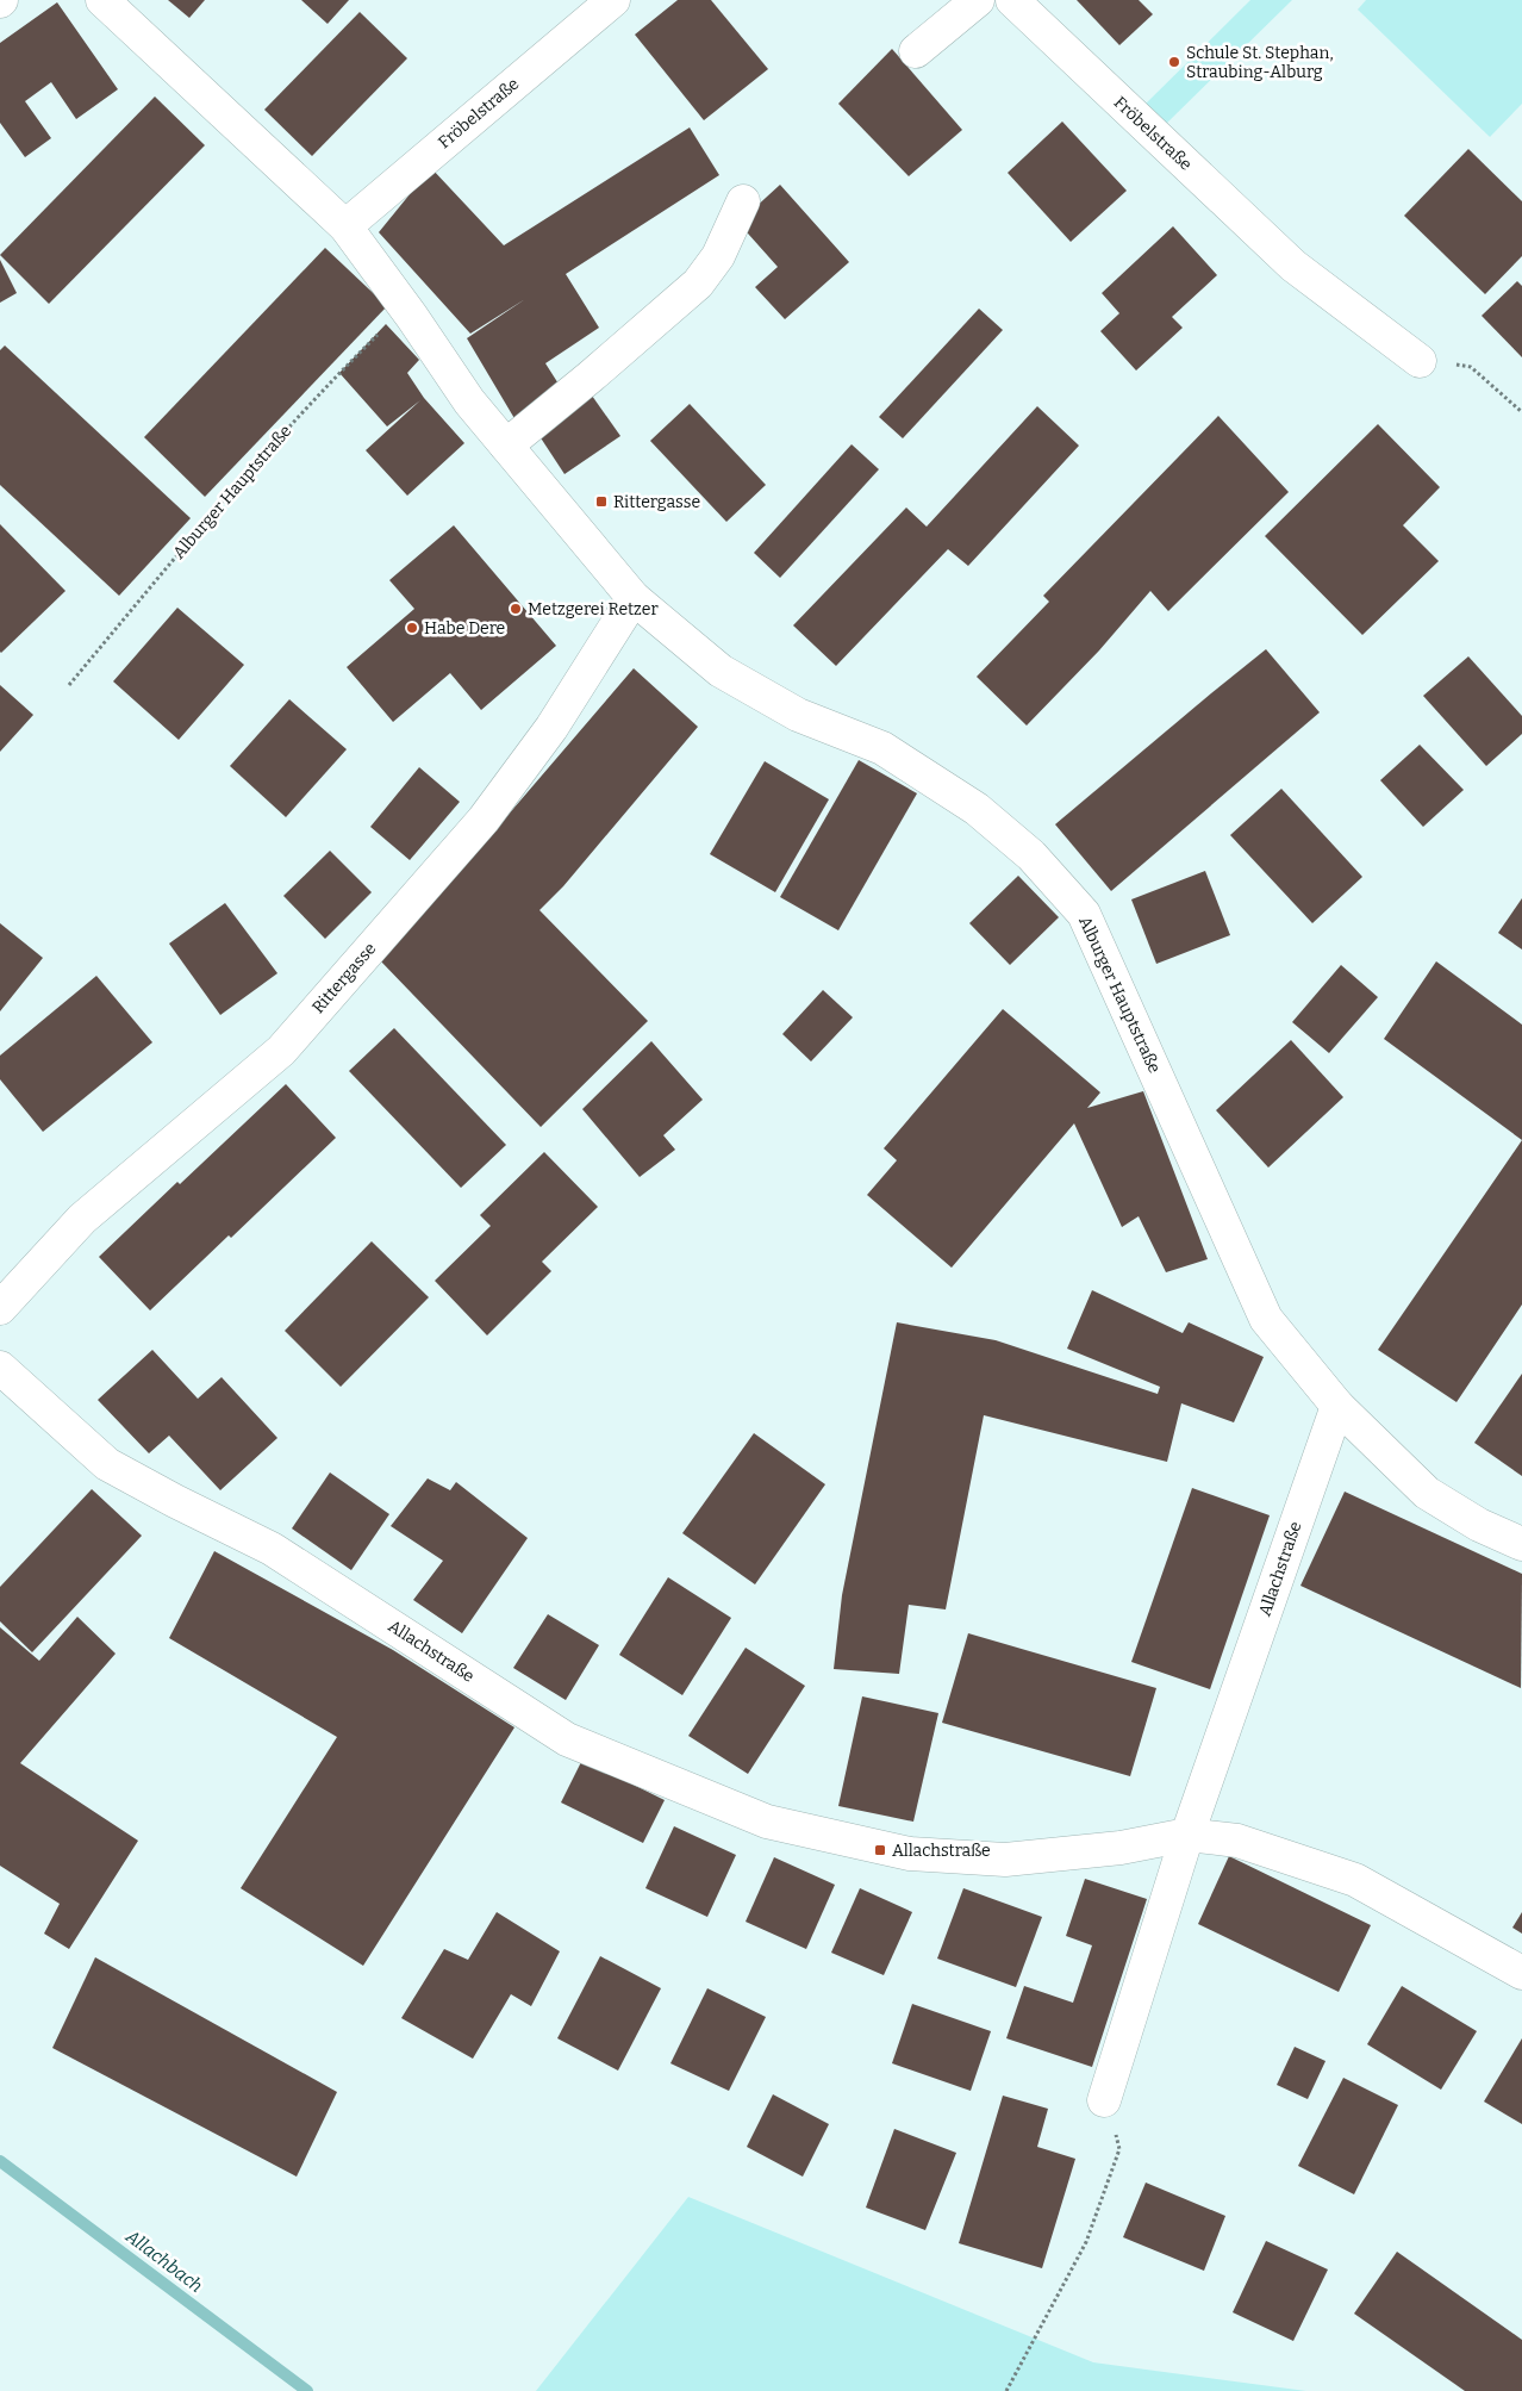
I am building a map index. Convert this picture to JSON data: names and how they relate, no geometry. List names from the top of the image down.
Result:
{
  "streets": {
    "street": [
      "Fröbelstraße",
      "Alburger Hauptstraße",
      "Rittergasse",
      "Allachstraße"
    ]
  },
  "crossings": [
    ["Fröbelstraße", "Alburger Hauptstraße"],
    ["Alburger Hauptstraße", "Rittergasse"],
    ["Alburger Hauptstraße", "Allachstraße"]
  ],
  "water": ["Allachbach"],
  "places": {
    "other": ["Schule St. Stephan, Straubing-Alburg", "Metzgerei Retzer", "Habe Dere"],
    "transit": ["Rittergasse", "Allachstraße"]
  }
}
